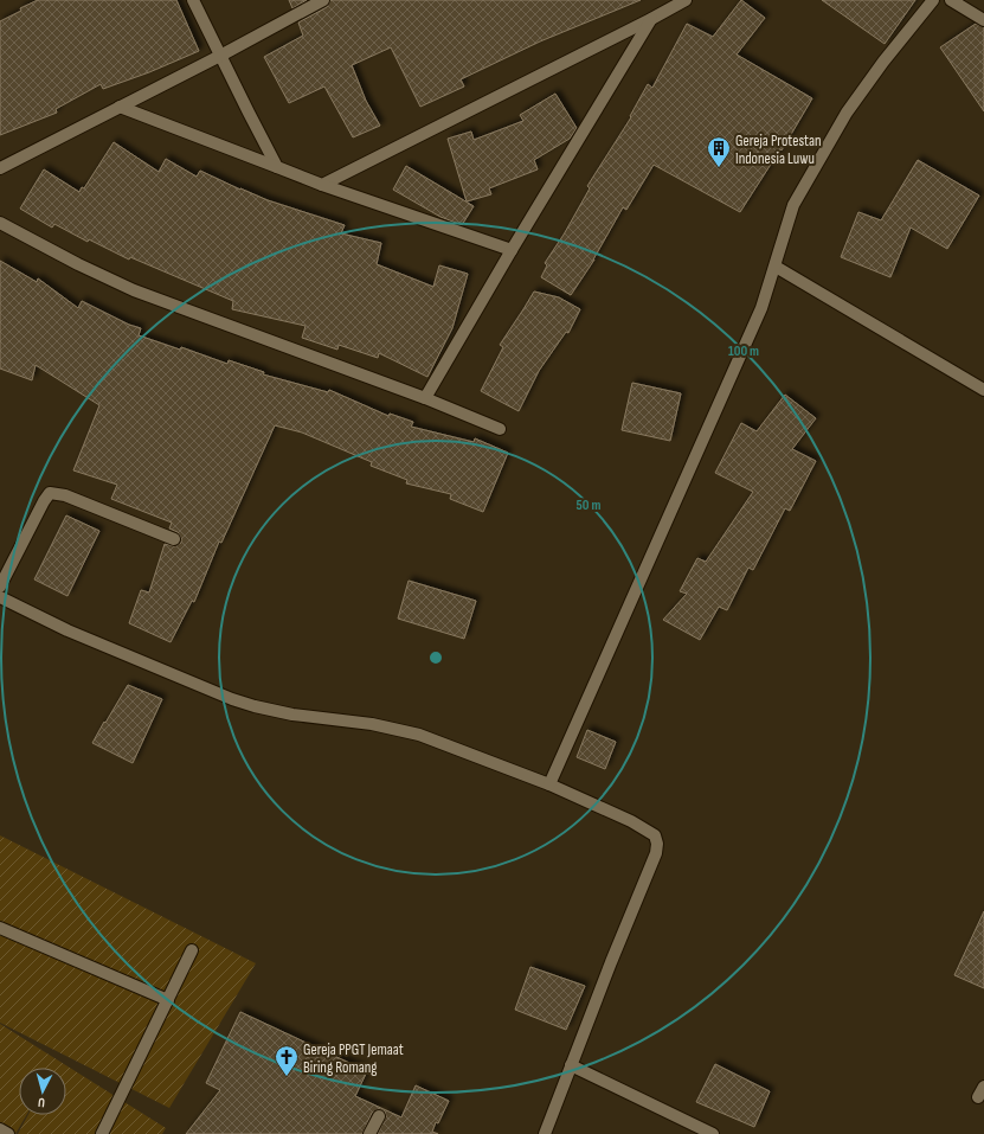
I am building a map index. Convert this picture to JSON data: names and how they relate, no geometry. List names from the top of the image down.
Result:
{
  "places": {
    "building": ["Gereja Protestan Indonesia Luwu"],
    "church": ["Gereja PPGT Jemaat Biring Romang"]
  },
  "north": "bottom",
  "rings": ["100 m", "50 m"]
}
